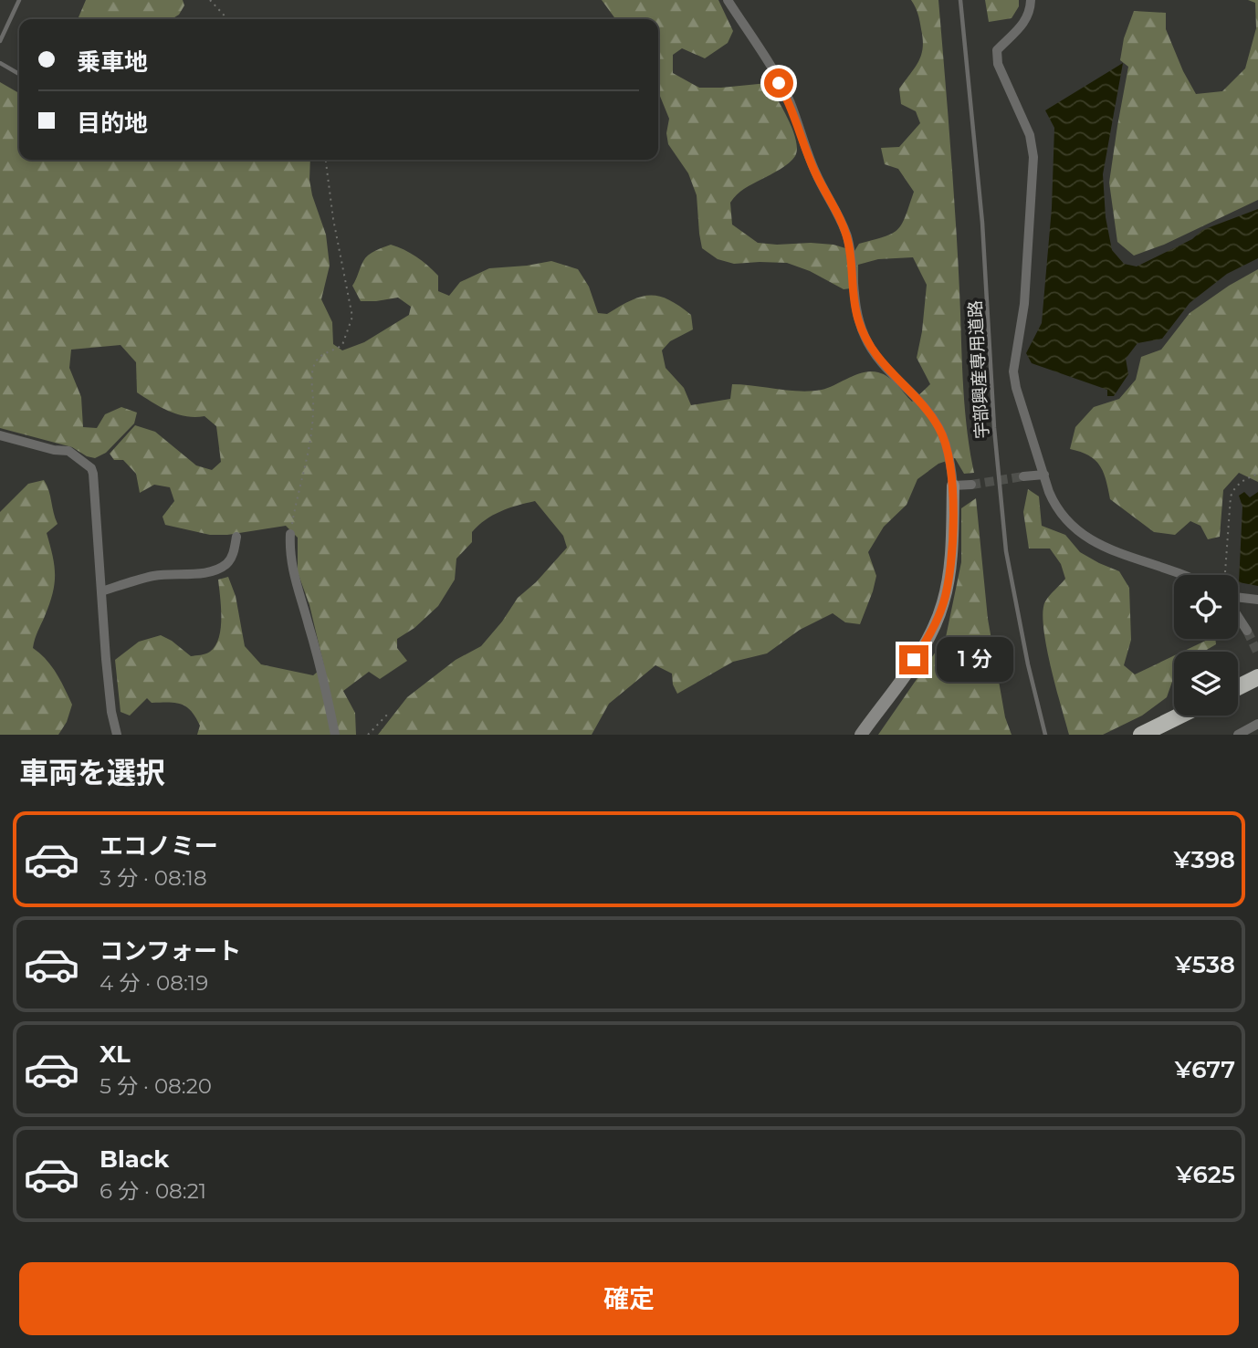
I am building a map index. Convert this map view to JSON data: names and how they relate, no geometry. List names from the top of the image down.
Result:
{
  "streets": {
    "lane": ["宇部興産専用道路"]
  },
  "page": {
    "banner": ["乗車地", "目的地"],
    "bubble": "1 分",
    "heading": "車両を選択",
    "list": [
      {
        "name": "エコノミー",
        "note": "3 分 · 08:18",
        "value": "¥398"
      },
      {
        "name": "コンフォート",
        "note": "4 分 · 08:19",
        "value": "¥538"
      },
      {
        "name": "XL",
        "note": "5 分 · 08:20",
        "value": "¥677"
      },
      {
        "name": "Black",
        "note": "6 分 · 08:21",
        "value": "¥625"
      }
    ],
    "buttons": "確定"
  }
}
